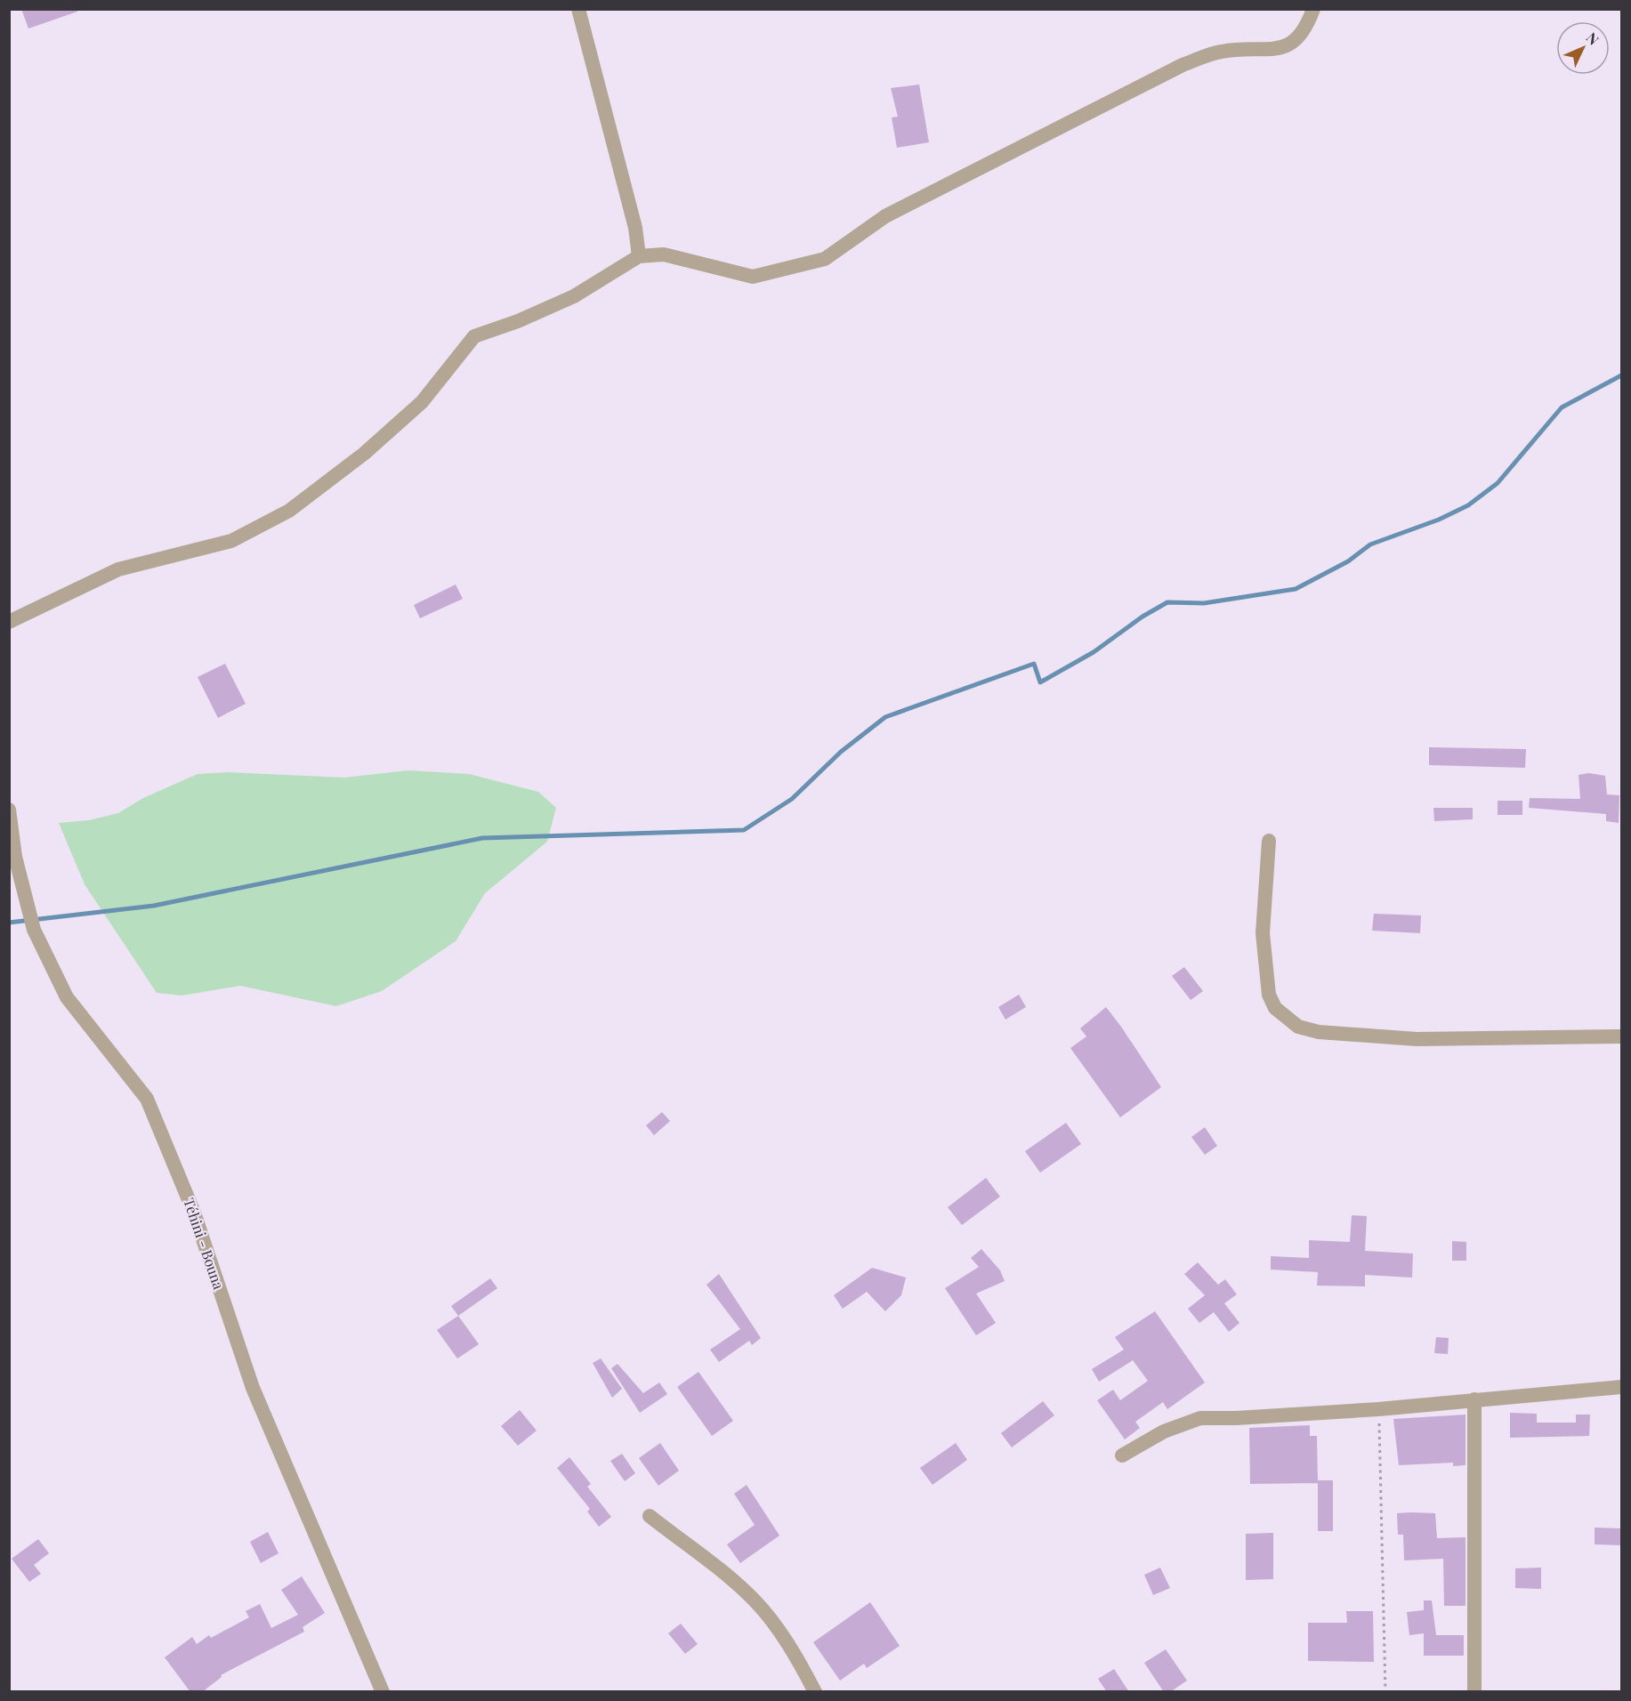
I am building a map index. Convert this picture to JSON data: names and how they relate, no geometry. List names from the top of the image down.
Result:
{
  "streets": {
    "street": ["Téhini - Bouna"]
  },
  "north": "top right"
}
